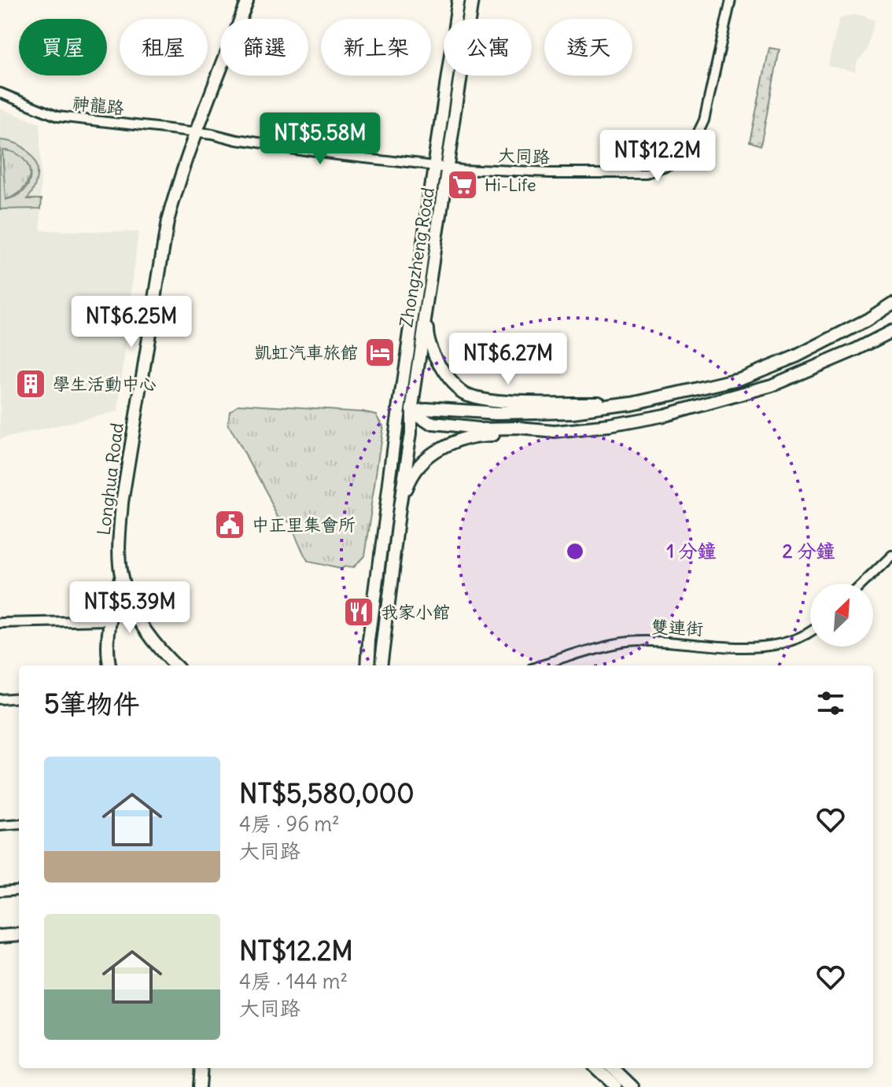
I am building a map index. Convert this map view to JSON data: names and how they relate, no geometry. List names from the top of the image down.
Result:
{
  "streets": {
    "main road": ["Zhongzheng Road", "Longhua Road"],
    "street": ["神龍路", "大同路", "雙連街"]
  },
  "crossings": [
    ["神龍路", "大同路"],
    ["神龍路", "Longhua Road"],
    ["大同路", "Zhongzheng Road"],
    ["大同路", "Longhua Road"]
  ],
  "places": {
    "supermarket": ["Hi-Life"],
    "hotel": ["凱虹汽車旅館"],
    "building": ["學生活動中心"],
    "public building": ["中正里集會所"],
    "restaurant": ["我家小館"]
  },
  "north": "top right",
  "page": {
    "chip": [
      "買屋",
      "租屋",
      "篩選",
      "新上架",
      "公寓",
      "透天"
    ],
    "price": [
      "NT$5.58M",
      "NT$12.2M",
      "NT$6.25M",
      "NT$6.27M",
      "NT$5.39M"
    ],
    "heading": "5筆物件",
    "list": [
      {
        "name": "NT$5,580,000",
        "note": "4房 · 96 m² · 大同路"
      },
      {
        "name": "NT$12.2M",
        "note": "4房 · 144 m² · 大同路"
      }
    ]
  },
  "rings": ["1 分鐘", "2 分鐘"]
}
